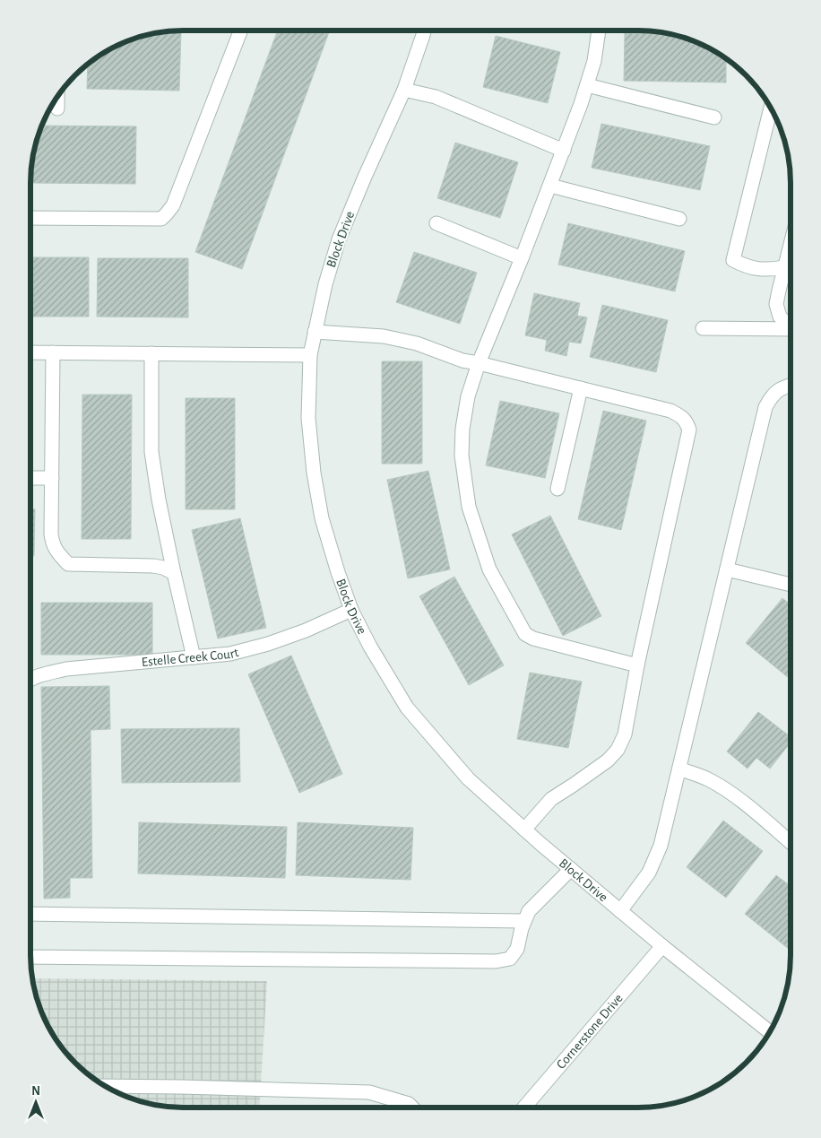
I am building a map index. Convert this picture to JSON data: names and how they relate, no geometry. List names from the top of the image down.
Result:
{
  "streets": {
    "street": ["Block Drive", "Estelle Creek Court", "Cornerstone Drive"]
  },
  "crossings": [
    ["Block Drive", "Estelle Creek Court"],
    ["Block Drive", "Cornerstone Drive"]
  ],
  "north": "top"
}
